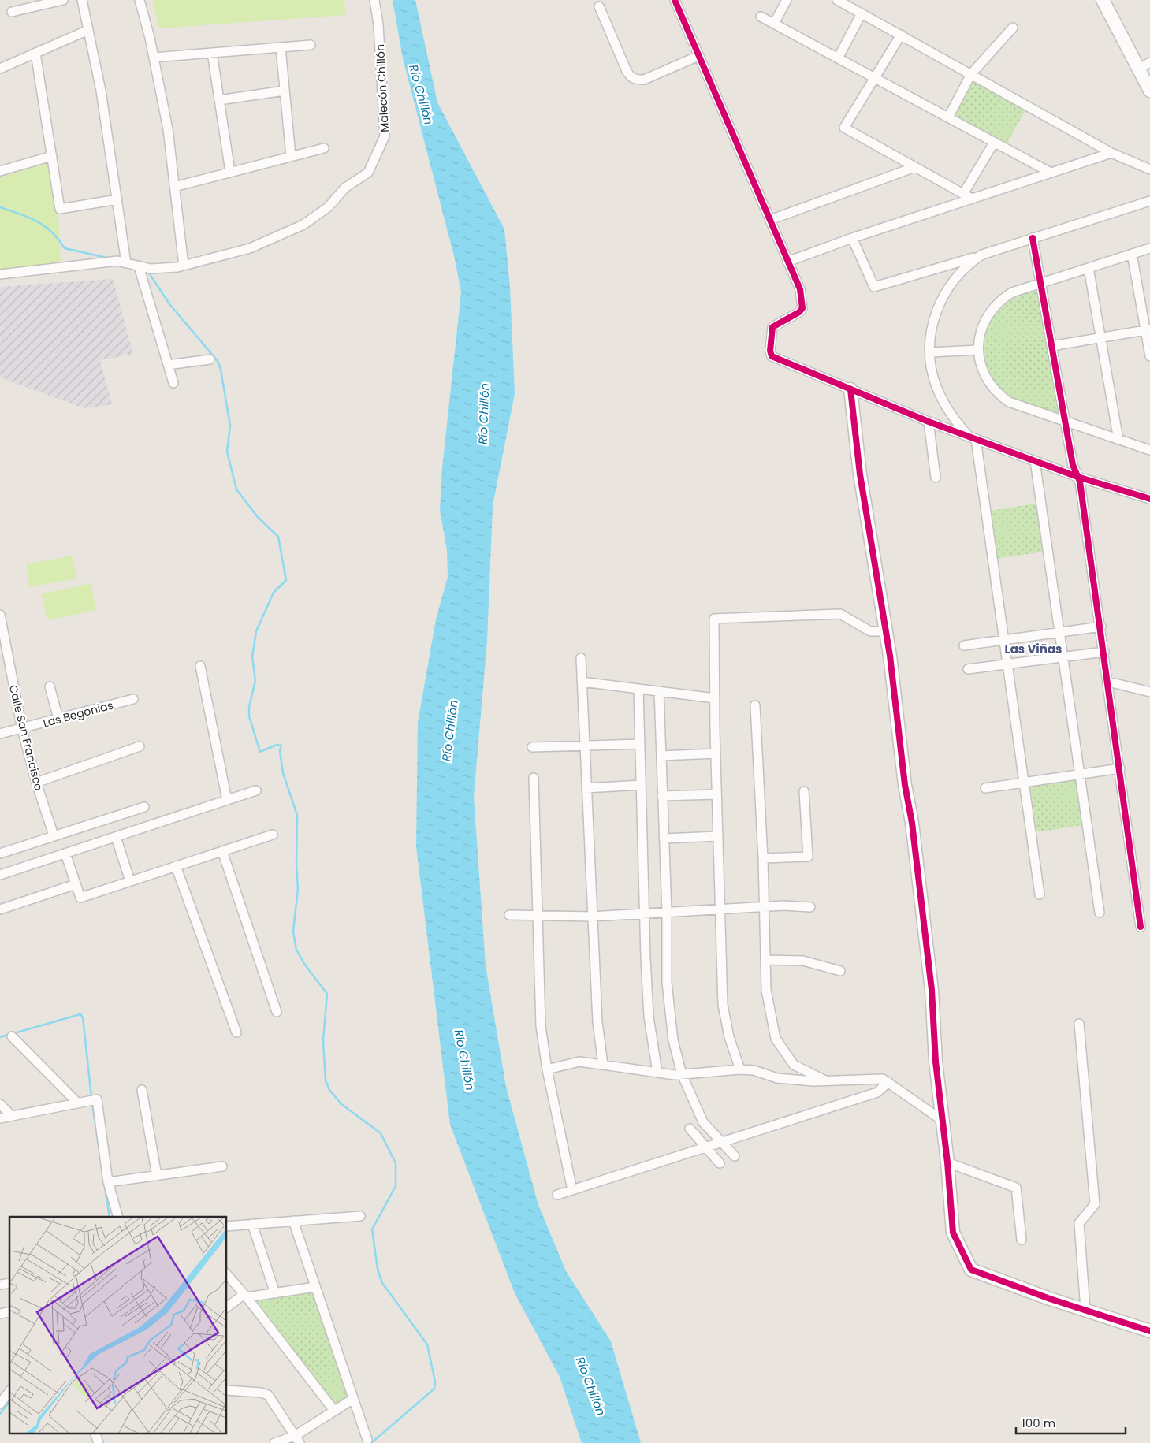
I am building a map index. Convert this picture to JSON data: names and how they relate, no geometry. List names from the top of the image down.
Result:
{
  "streets": {
    "street": ["Malecón Chillón", "Las Begonias", "Calle San Francisco"]
  },
  "crossings": [
    ["Las Begonias", "Calle San Francisco"]
  ],
  "districts": ["Las Viñas"],
  "water": ["Río Chillón"],
  "scale_bar": "100 m"
}
